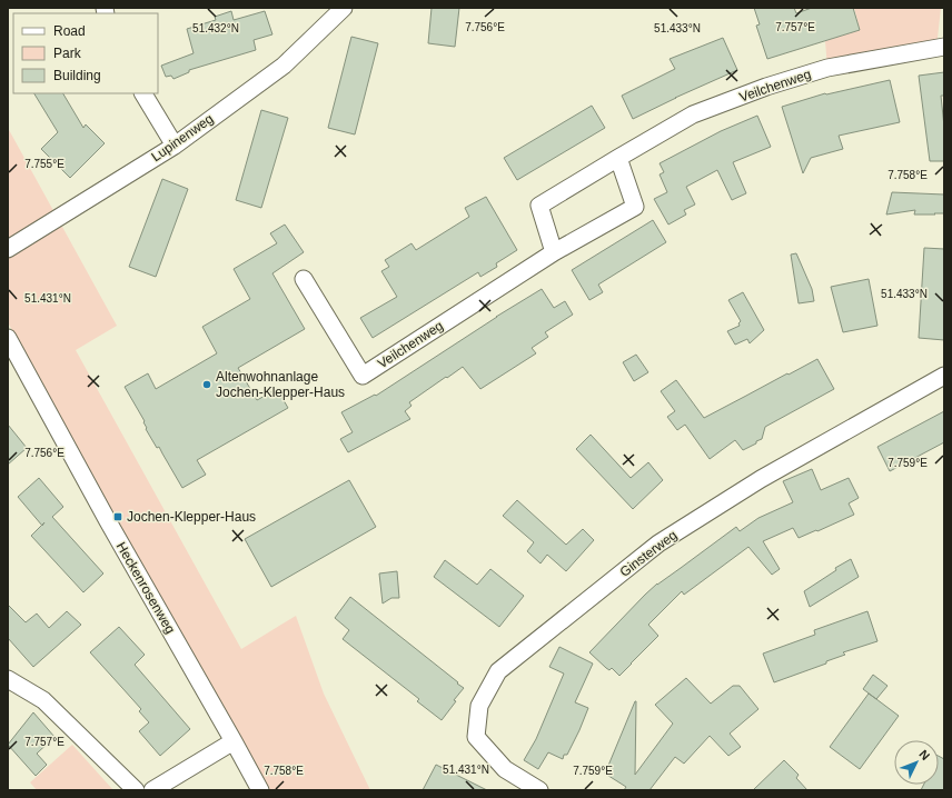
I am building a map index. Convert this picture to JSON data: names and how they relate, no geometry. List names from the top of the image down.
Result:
{
  "streets": {
    "street": [
      "Veilchenweg",
      "Lupinenweg",
      "Ginsterweg",
      "Heckenrosenweg"
    ]
  },
  "places": {
    "other": ["Altenwohnanlage Jochen-Klepper-Haus"],
    "transit": ["Jochen-Klepper-Haus"]
  },
  "legend": ["Road", "Park", "Building"],
  "north": "top right",
  "coordinates": [
    "7.756°E",
    "7.757°E",
    "51.432°N",
    "51.433°N",
    "7.755°E",
    "7.758°E",
    "51.431°N",
    "7.759°E"
  ]
}
